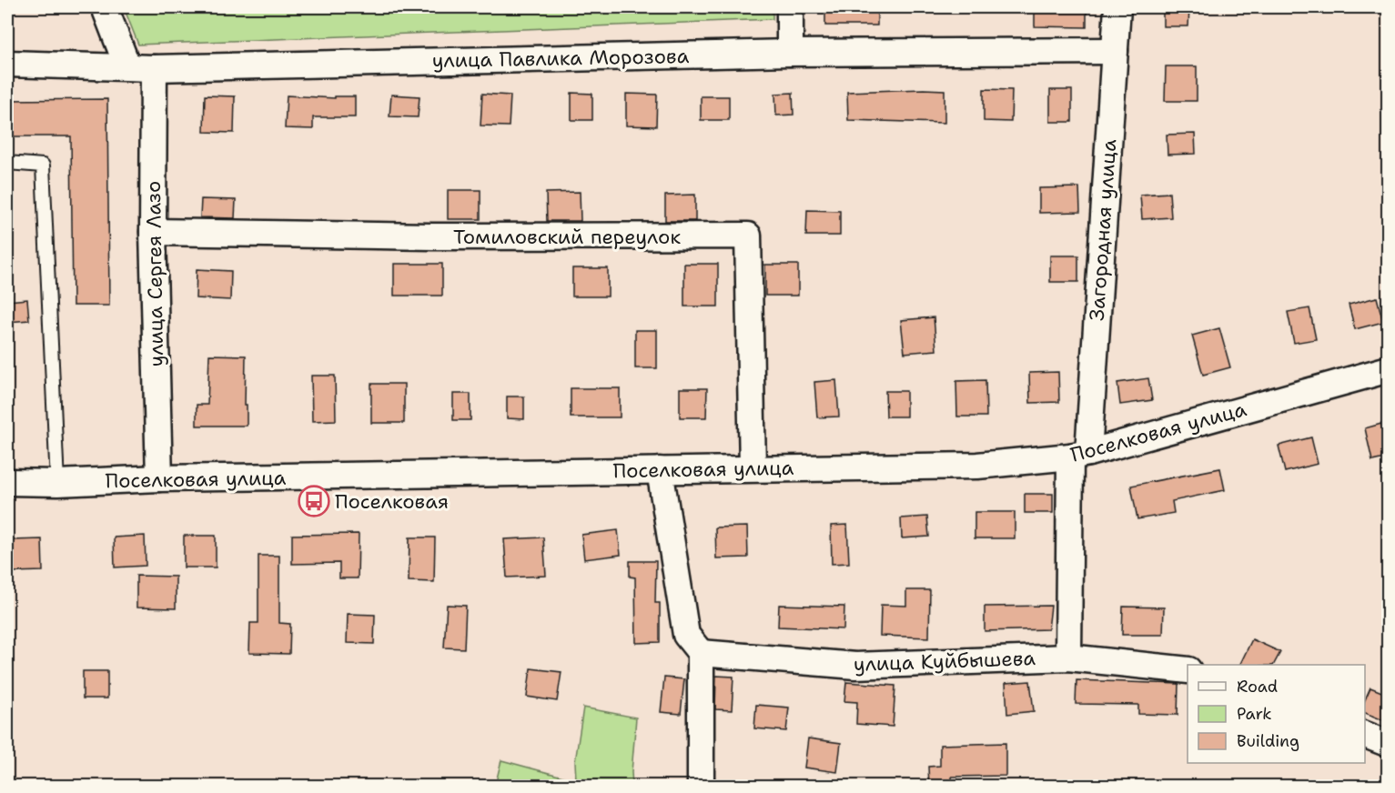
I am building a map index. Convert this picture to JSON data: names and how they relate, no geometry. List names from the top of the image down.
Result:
{
  "streets": {
    "street": [
      "улица Павлика Морозова",
      "Загородная улица",
      "Томиловский переулок",
      "улица Сергея Лазо",
      "Поселковая улица",
      "улица Куйбышева"
    ]
  },
  "crossings": [
    ["улица Павлика Морозова", "Загородная улица"],
    ["улица Павлика Морозова", "улица Сергея Лазо"],
    ["Загородная улица", "Поселковая улица"],
    ["Загородная улица", "улица Куйбышева"],
    ["Томиловский переулок", "улица Сергея Лазо"],
    ["Томиловский переулок", "Поселковая улица"],
    ["улица Сергея Лазо", "Поселковая улица"]
  ],
  "places": {
    "bus stop": ["Поселковая"]
  },
  "legend": ["Road", "Park", "Building"]
}
